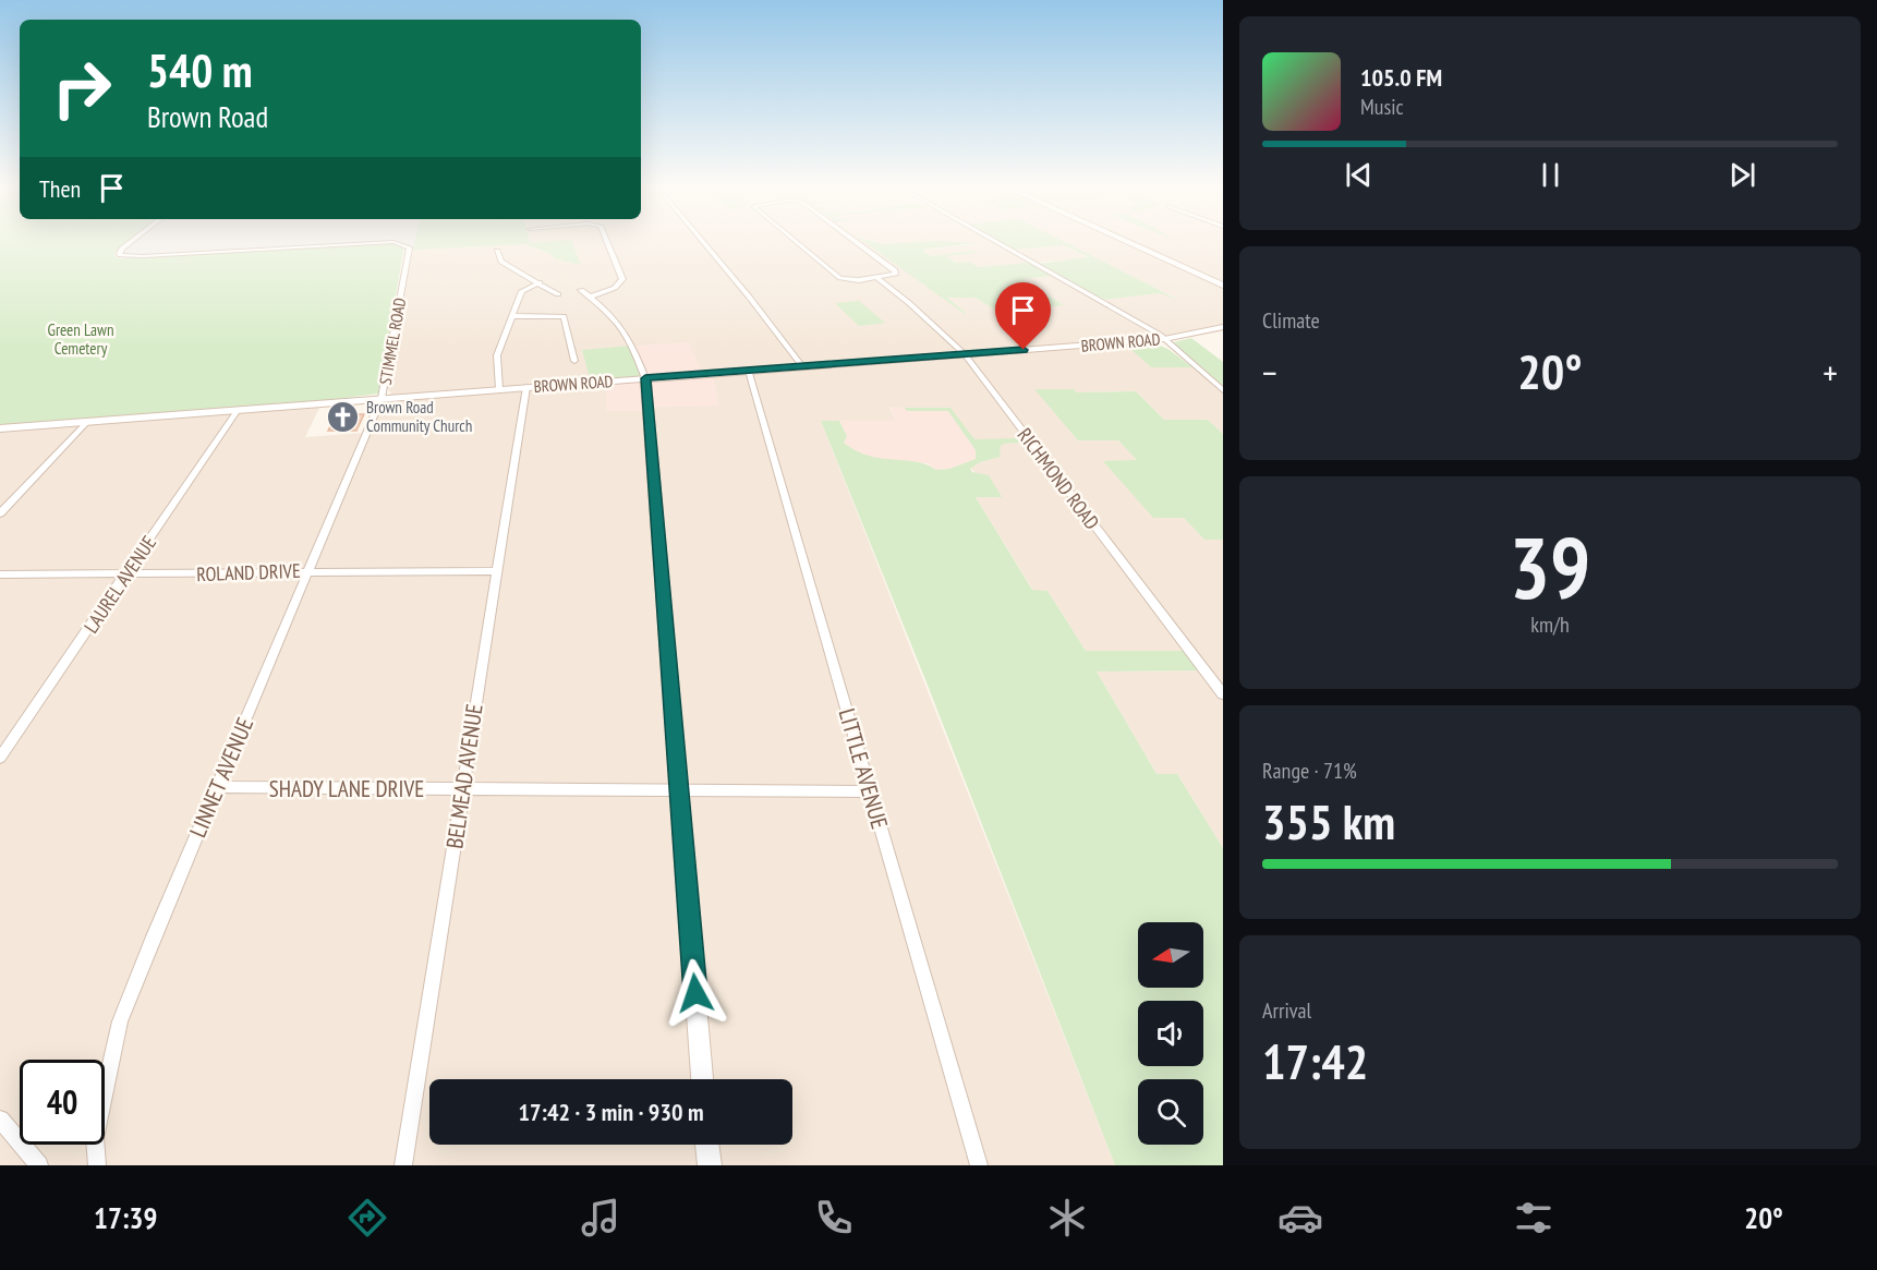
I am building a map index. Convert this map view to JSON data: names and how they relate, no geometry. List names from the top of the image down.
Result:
{
  "streets": {
    "main road": ["BROWN ROAD"],
    "street": [
      "STIMMEL ROAD",
      "RICHMOND ROAD",
      "ROLAND DRIVE",
      "LAUREL AVENUE",
      "LITTLE AVENUE",
      "BELMEAD AVENUE",
      "LINNET AVENUE",
      "SHADY LANE DRIVE"
    ]
  },
  "crossings": [
    ["STIMMEL ROAD", "BROWN ROAD"],
    ["STIMMEL ROAD", "LINNET AVENUE"],
    ["BROWN ROAD", "RICHMOND ROAD"],
    ["BROWN ROAD", "LAUREL AVENUE"],
    ["BROWN ROAD", "LITTLE AVENUE"],
    ["BROWN ROAD", "BELMEAD AVENUE"],
    ["BROWN ROAD", "LINNET AVENUE"],
    ["ROLAND DRIVE", "LAUREL AVENUE"],
    ["ROLAND DRIVE", "BELMEAD AVENUE"],
    ["ROLAND DRIVE", "LINNET AVENUE"],
    ["LITTLE AVENUE", "SHADY LANE DRIVE"],
    ["BELMEAD AVENUE", "SHADY LANE DRIVE"],
    ["LINNET AVENUE", "SHADY LANE DRIVE"]
  ],
  "parks": ["Green Lawn Cemetery"],
  "places": {
    "church": ["Brown Road Community Church"]
  },
  "north": "left",
  "page": {
    "turn": ["540 m", "Brown Road"],
    "song": ["105.0 FM", "Music"],
    "then": "Then",
    "tile": [
      "Climate",
      ["39", "km/h"],
      ["Range · 71%", "355 km"],
      ["Arrival", "17:42"]
    ],
    "heat": ["−", "20°", "+"],
    "limit": "40",
    "trip": "17:42 · 3 min · 930 m",
    "tabs": ["17:39", "20°"]
  }
}
